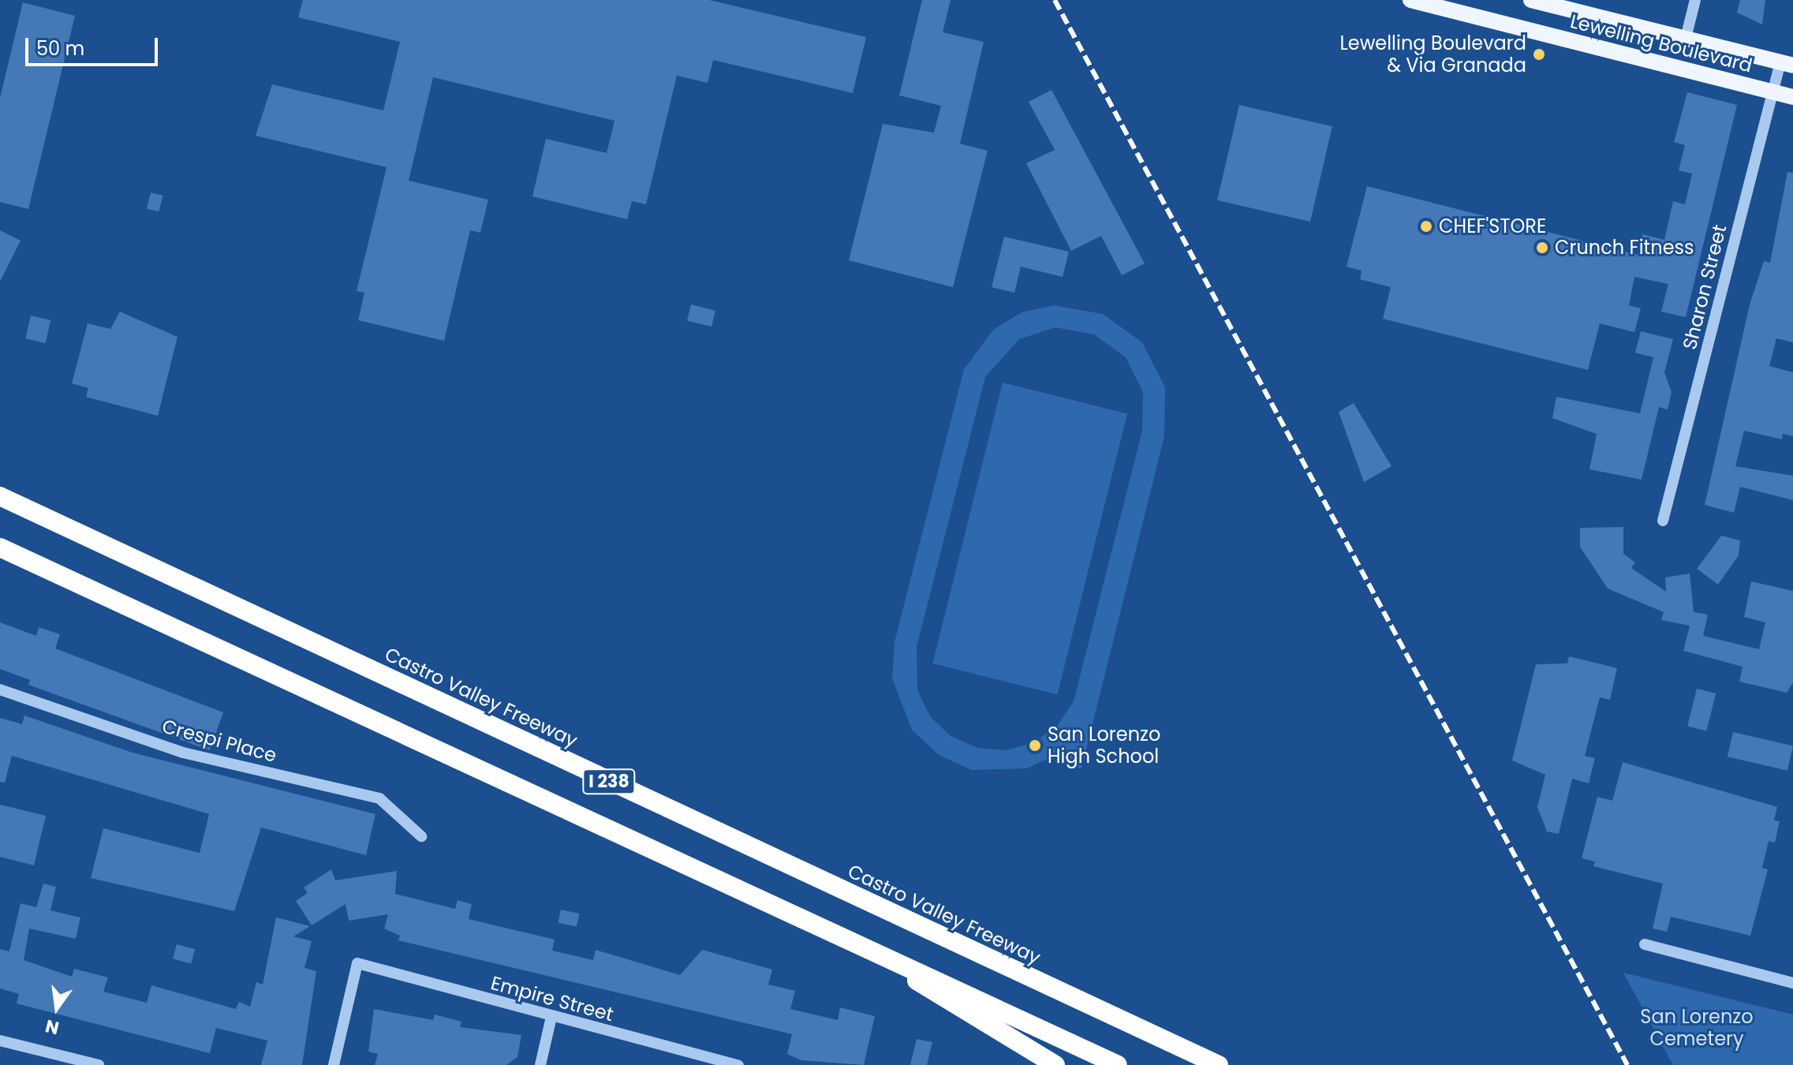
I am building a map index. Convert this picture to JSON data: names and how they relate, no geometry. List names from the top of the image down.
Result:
{
  "streets": {
    "highway": ["Castro Valley Freeway", "I 238"],
    "main road": ["Lewelling Boulevard"],
    "street": ["Sharon Street", "Crespi Place", "Empire Street"]
  },
  "crossings": [
    ["Lewelling Boulevard", "Sharon Street"]
  ],
  "parks": ["San Lorenzo Cemetery"],
  "places": [
    "Lewelling Boulevard & Via Granada",
    "CHEF'STORE",
    "Crunch Fitness",
    "San Lorenzo High School"
  ],
  "scale_bar": "50 m",
  "north": "bottom"
}
